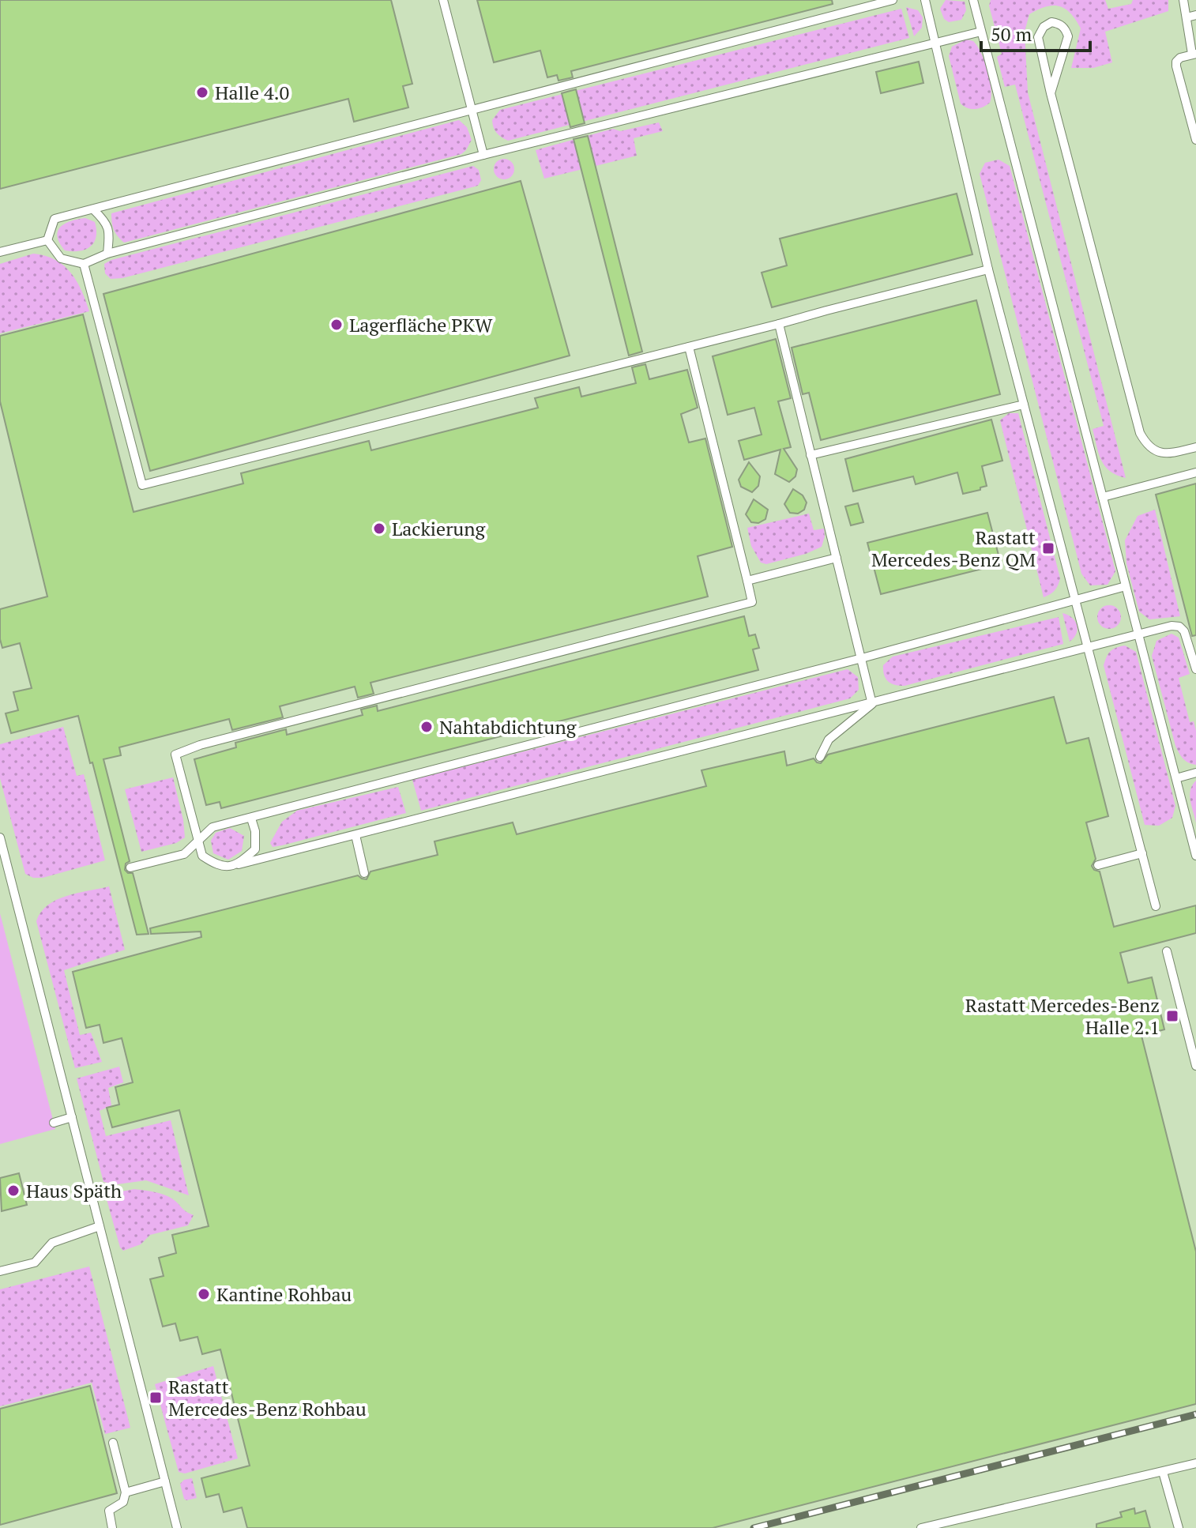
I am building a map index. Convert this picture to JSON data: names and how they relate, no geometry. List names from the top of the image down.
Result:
{
  "places": {
    "other": [
      "Halle 4.0",
      "Lagerfläche PKW",
      "Lackierung",
      "Nahtabdichtung",
      "Haus Späth",
      "Kantine Rohbau"
    ],
    "transit": ["Rastatt Mercedes-Benz QM", "Rastatt Mercedes-Benz Halle 2.1", "Rastatt Mercedes-Benz Rohbau"]
  },
  "scale_bar": "50 m"
}
